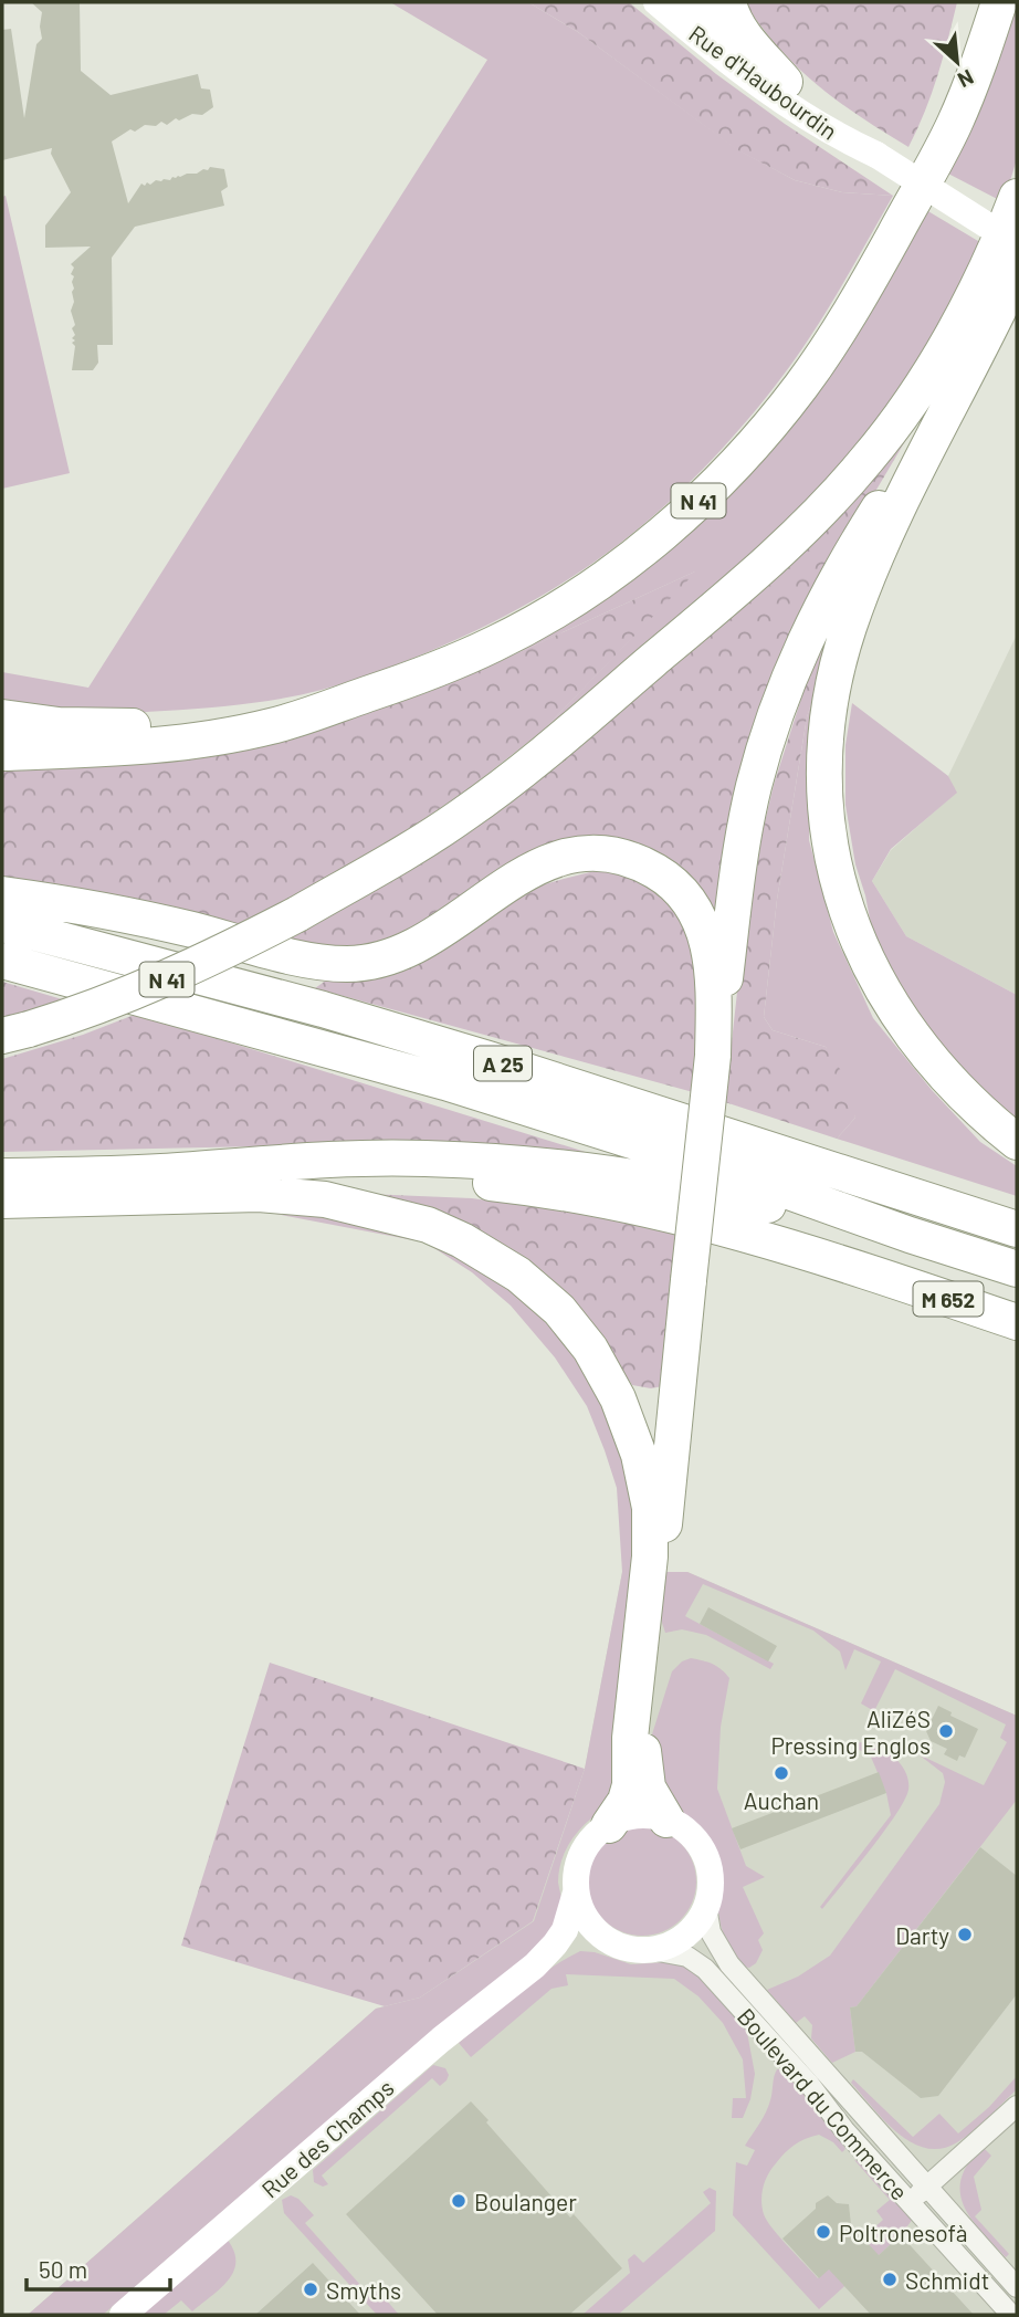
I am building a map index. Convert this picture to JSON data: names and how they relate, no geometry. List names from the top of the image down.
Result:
{
  "streets": {
    "highway": ["N 41", "A 25", "M 652"],
    "street": ["Rue d'Haubourdin", "Boulevard du Commerce", "Rue des Champs"]
  },
  "crossings": [
    ["Boulevard du Commerce", "Rue des Champs"]
  ],
  "places": [
    "AliZéS Pressing Englos",
    "Auchan",
    "Darty",
    "Boulanger",
    "Poltronesofà",
    "Schmidt",
    "Smyths"
  ],
  "scale_bar": "50 m",
  "north": "bottom right"
}
